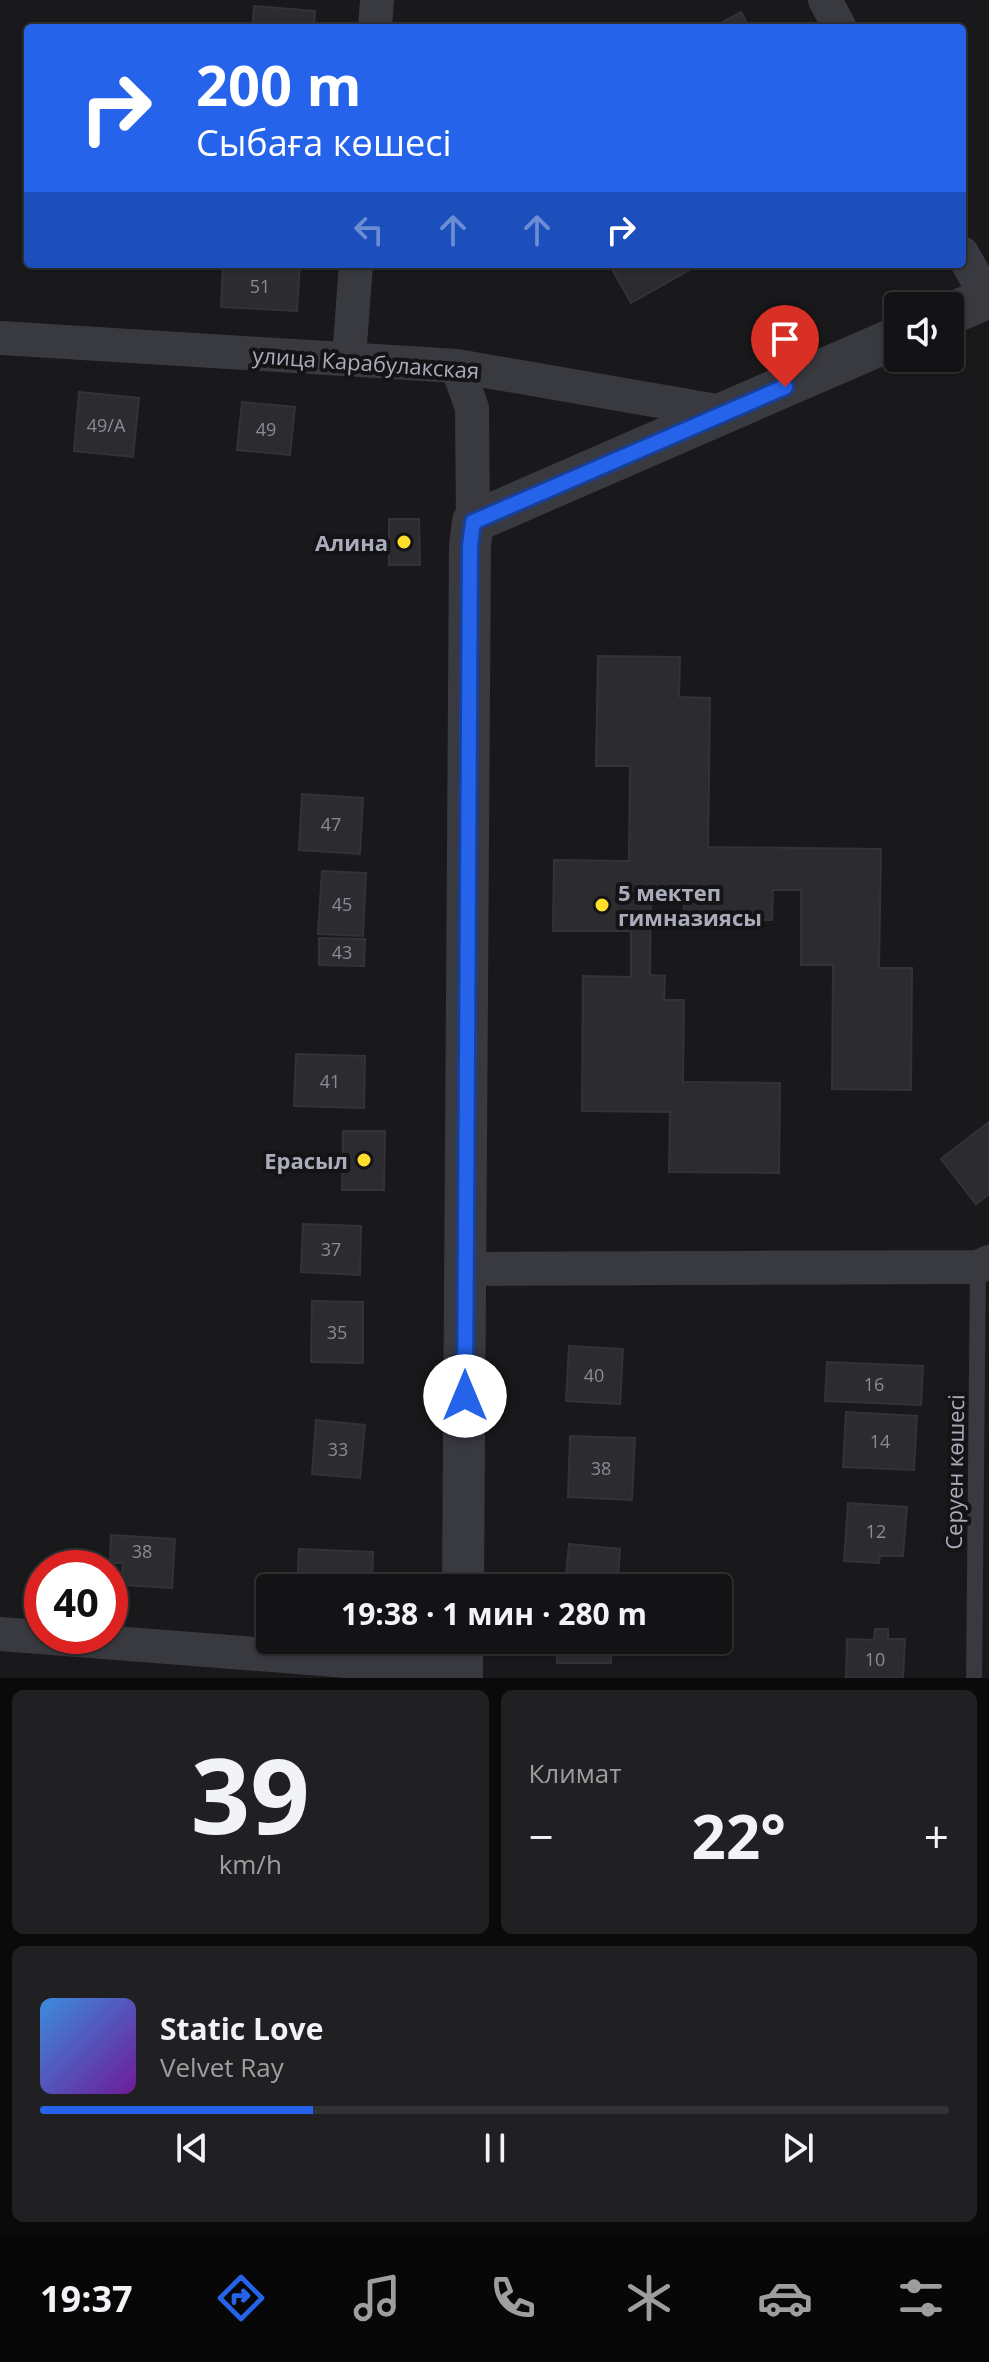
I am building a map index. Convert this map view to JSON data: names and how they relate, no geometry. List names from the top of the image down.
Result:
{
  "streets": {
    "street": ["улица Карабулакская"],
    "lane": ["Серуен көшесі"]
  },
  "places": ["Алина", "5 мектеп гимназиясы", "Ерасыл"],
  "house_numbers": [
    "51",
    "49/А",
    "49",
    "47",
    "45",
    "43",
    "41",
    "37",
    "35",
    "40",
    "16",
    "14",
    "33",
    "38",
    "12",
    "38",
    "10"
  ],
  "page": {
    "turn": ["200 m", "Сыбаға көшесі"],
    "limit": "40",
    "trip": "19:38 · 1 мин · 280 m",
    "tile": [
      ["39", "km/h"],
      "Климат"
    ],
    "heat": ["−", "22°", "+"],
    "song": ["Static Love", "Velvet Ray"],
    "tabs": "19:37"
  }
}
